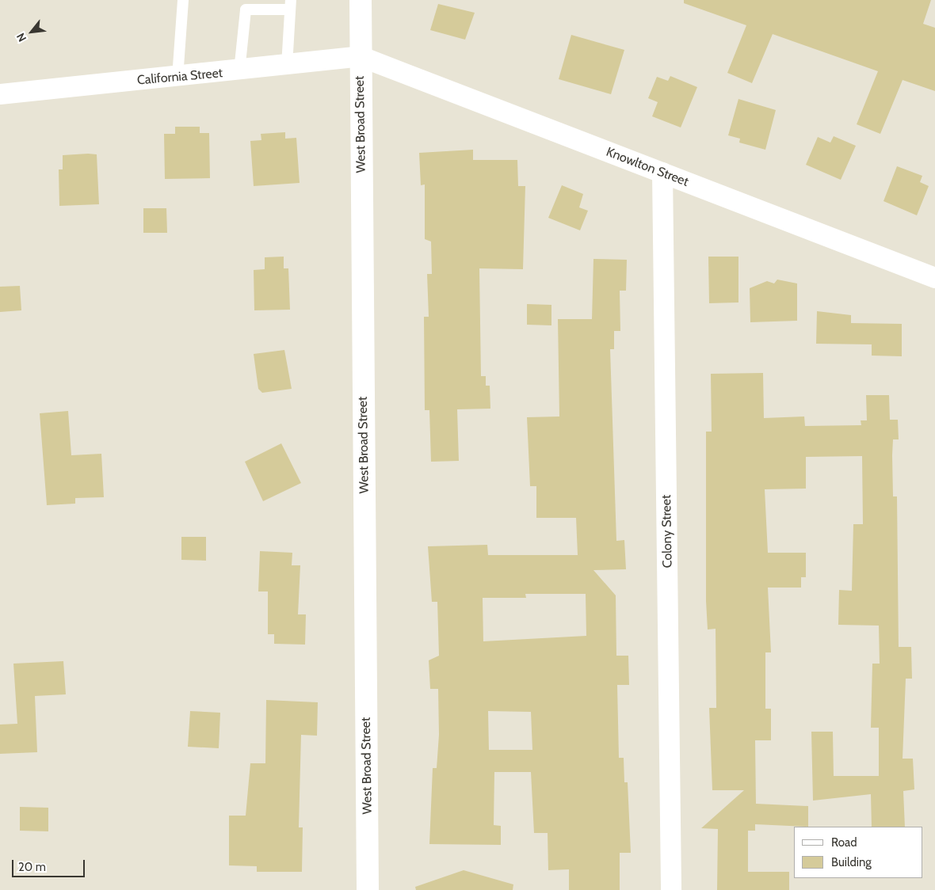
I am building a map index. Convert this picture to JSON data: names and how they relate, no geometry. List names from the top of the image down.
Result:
{
  "streets": {
    "main road": ["West Broad Street"],
    "street": ["California Street", "Knowlton Street", "Colony Street"]
  },
  "crossings": [
    ["California Street", "West Broad Street"],
    ["California Street", "Knowlton Street"],
    ["West Broad Street", "Knowlton Street"],
    ["Knowlton Street", "Colony Street"]
  ],
  "legend": ["Road", "Building"],
  "scale_bar": "20 m",
  "north": "bottom left"
}
